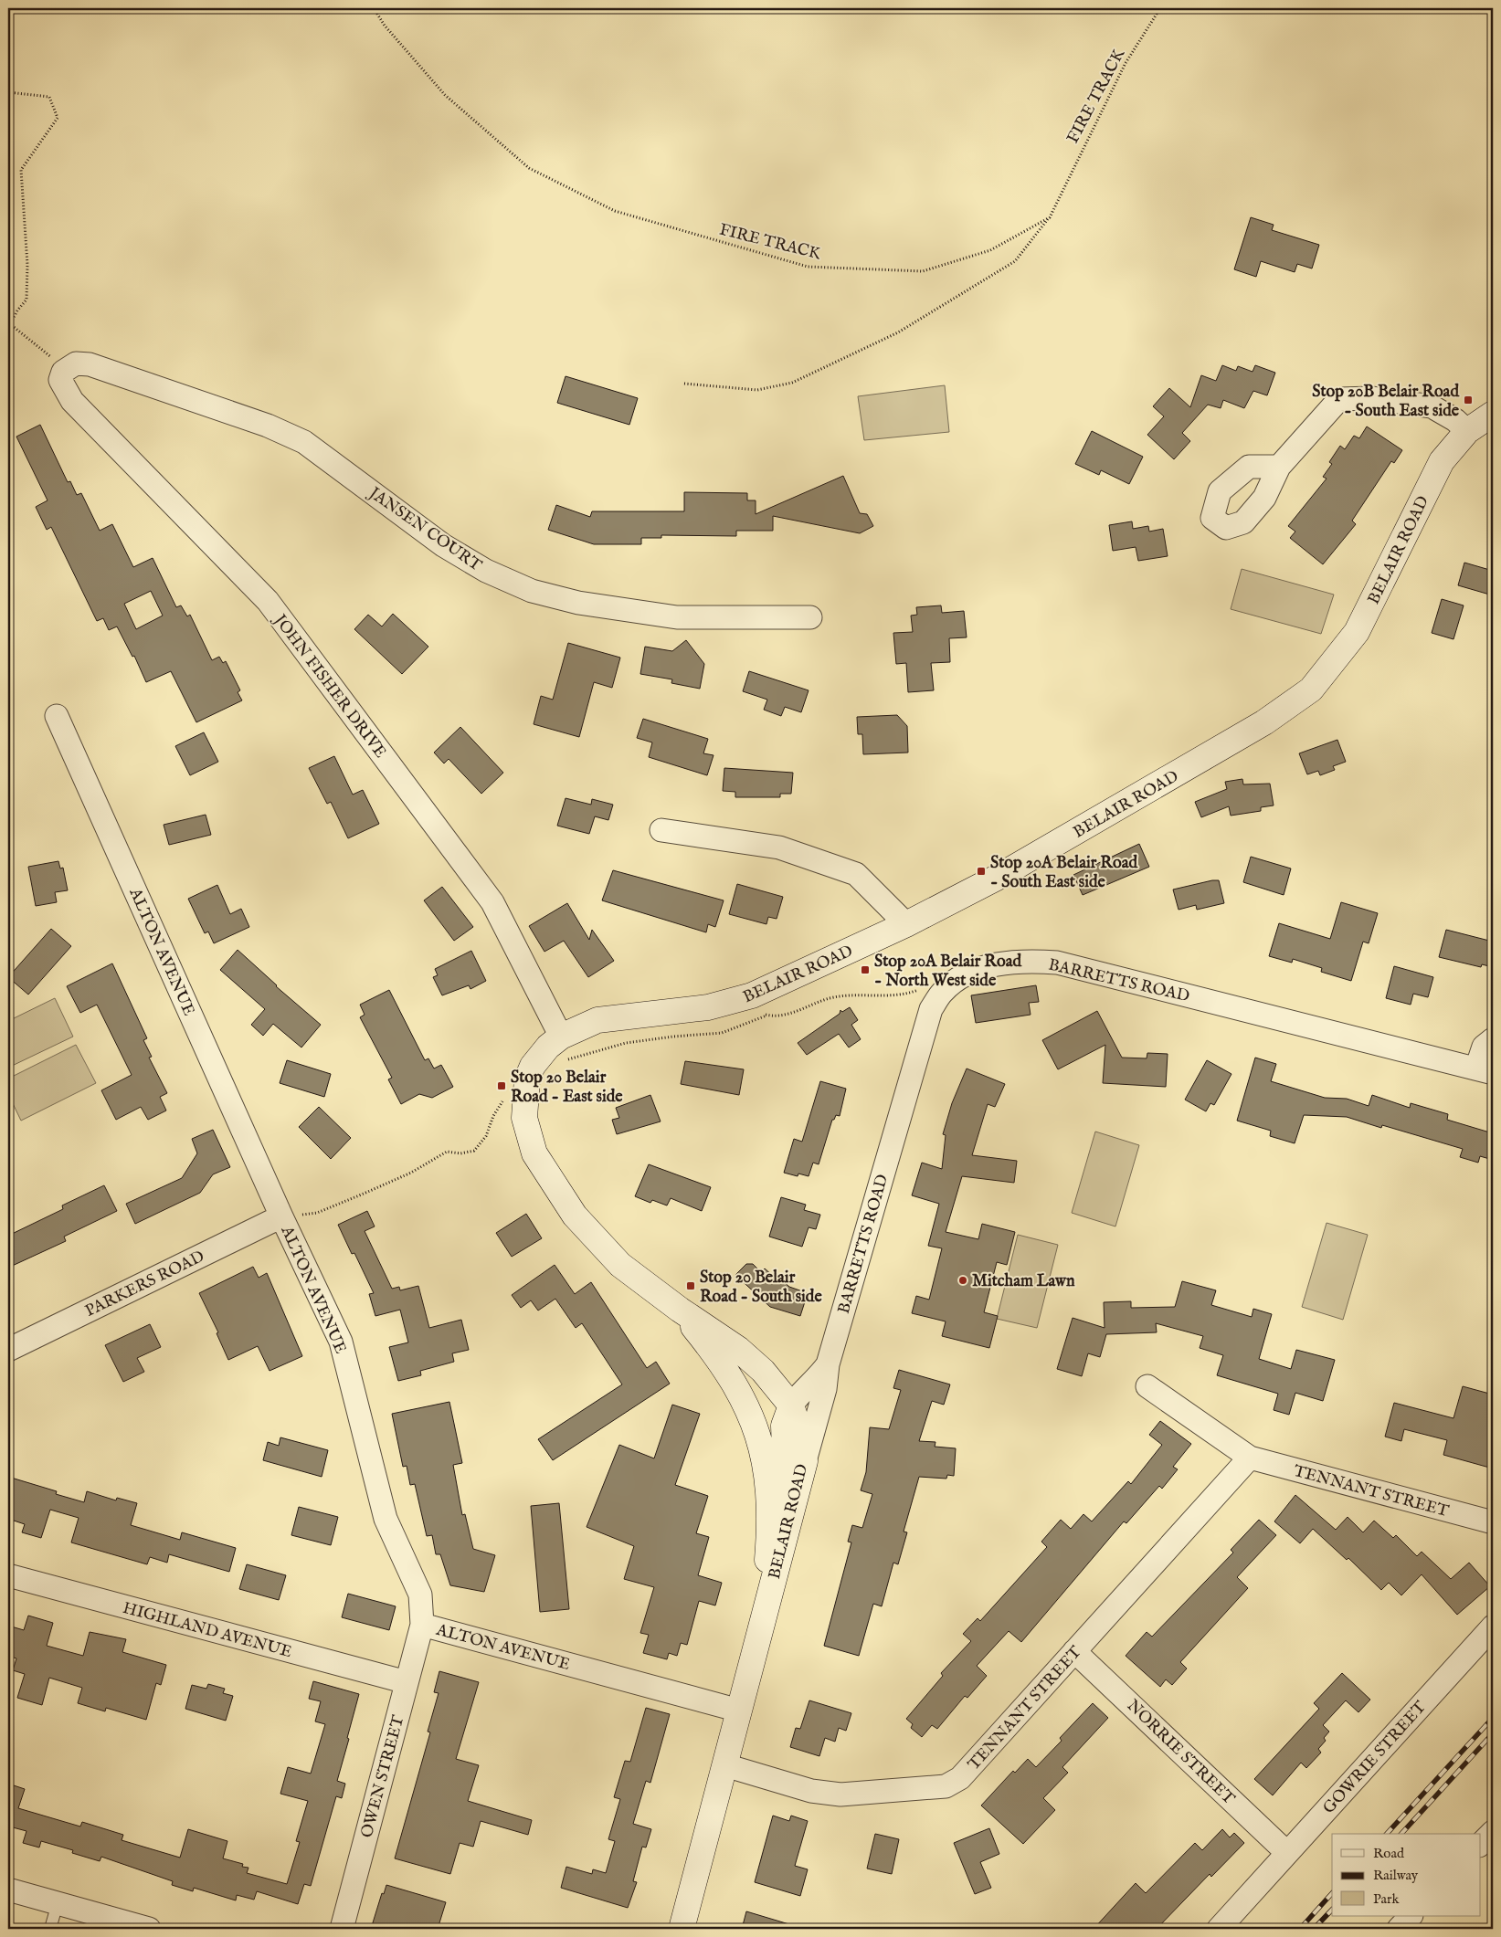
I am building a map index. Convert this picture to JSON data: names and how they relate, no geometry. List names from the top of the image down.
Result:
{
  "streets": {
    "main road": ["BELAIR ROAD"],
    "street": [
      "JANSEN COURT",
      "JOHN FISHER DRIVE",
      "ALTON AVENUE",
      "BARRETTS ROAD",
      "PARKERS ROAD",
      "TENNANT STREET",
      "HIGHLAND AVENUE",
      "NORRIE STREET",
      "GOWRIE STREET",
      "OWEN STREET"
    ],
    "path": ["FIRE TRACK"]
  },
  "crossings": [
    ["JANSEN COURT", "JOHN FISHER DRIVE"],
    ["BELAIR ROAD", "JOHN FISHER DRIVE"],
    ["BELAIR ROAD", "ALTON AVENUE"],
    ["BELAIR ROAD", "BARRETTS ROAD"],
    ["BELAIR ROAD", "TENNANT STREET"],
    ["ALTON AVENUE", "PARKERS ROAD"],
    ["ALTON AVENUE", "OWEN STREET"],
    ["TENNANT STREET", "NORRIE STREET"],
    ["HIGHLAND AVENUE", "OWEN STREET"],
    ["NORRIE STREET", "GOWRIE STREET"]
  ],
  "places": {
    "transit": [
      "Stop 20B Belair Road - South East side",
      "Stop 20A Belair Road - South East side",
      "Stop 20A Belair Road - North West side",
      "Stop 20 Belair Road - East side",
      "Stop 20 Belair Road - South side"
    ],
    "other": ["Mitcham Lawn"]
  },
  "legend": ["Road", "Railway", "Park"]
}
